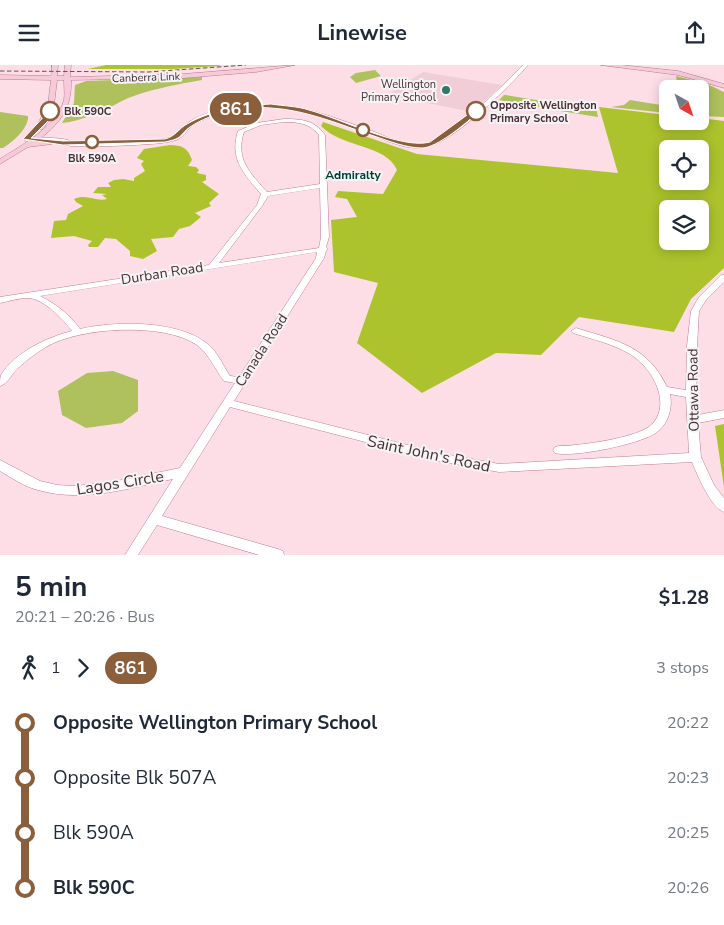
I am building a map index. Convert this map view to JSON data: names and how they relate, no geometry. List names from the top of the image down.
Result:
{
  "streets": {
    "main road": ["Canberra Link"],
    "street": [
      "Durban Road",
      "Canada Road",
      "Ottawa Road",
      "Saint John's Road",
      "Lagos Circle"
    ]
  },
  "crossings": [
    ["Durban Road", "Canada Road"],
    ["Canada Road", "Saint John's Road"],
    ["Canada Road", "Lagos Circle"],
    ["Ottawa Road", "Saint John's Road"]
  ],
  "districts": ["Admiralty"],
  "places": [
    "Wellington Primary School",
    "Blk 590C",
    "Opposite Wellington Primary School",
    "Blk 590A"
  ],
  "lines": ["bus line 861"],
  "north": "bottom right",
  "page": {
    "header": "Linewise",
    "on_map": "861",
    "heading": ["5 min", "20:21 – 20:26 · Bus", "$1.28"],
    "legs": ["1", "861", "3 stops"],
    "list": [
      {
        "name": "Opposite Wellington Primary School",
        "value": "20:22"
      },
      {
        "name": "Opposite Blk 507A",
        "value": "20:23"
      },
      {
        "name": "Blk 590A",
        "value": "20:25"
      },
      {
        "name": "Blk 590C",
        "value": "20:26"
      }
    ]
  }
}
